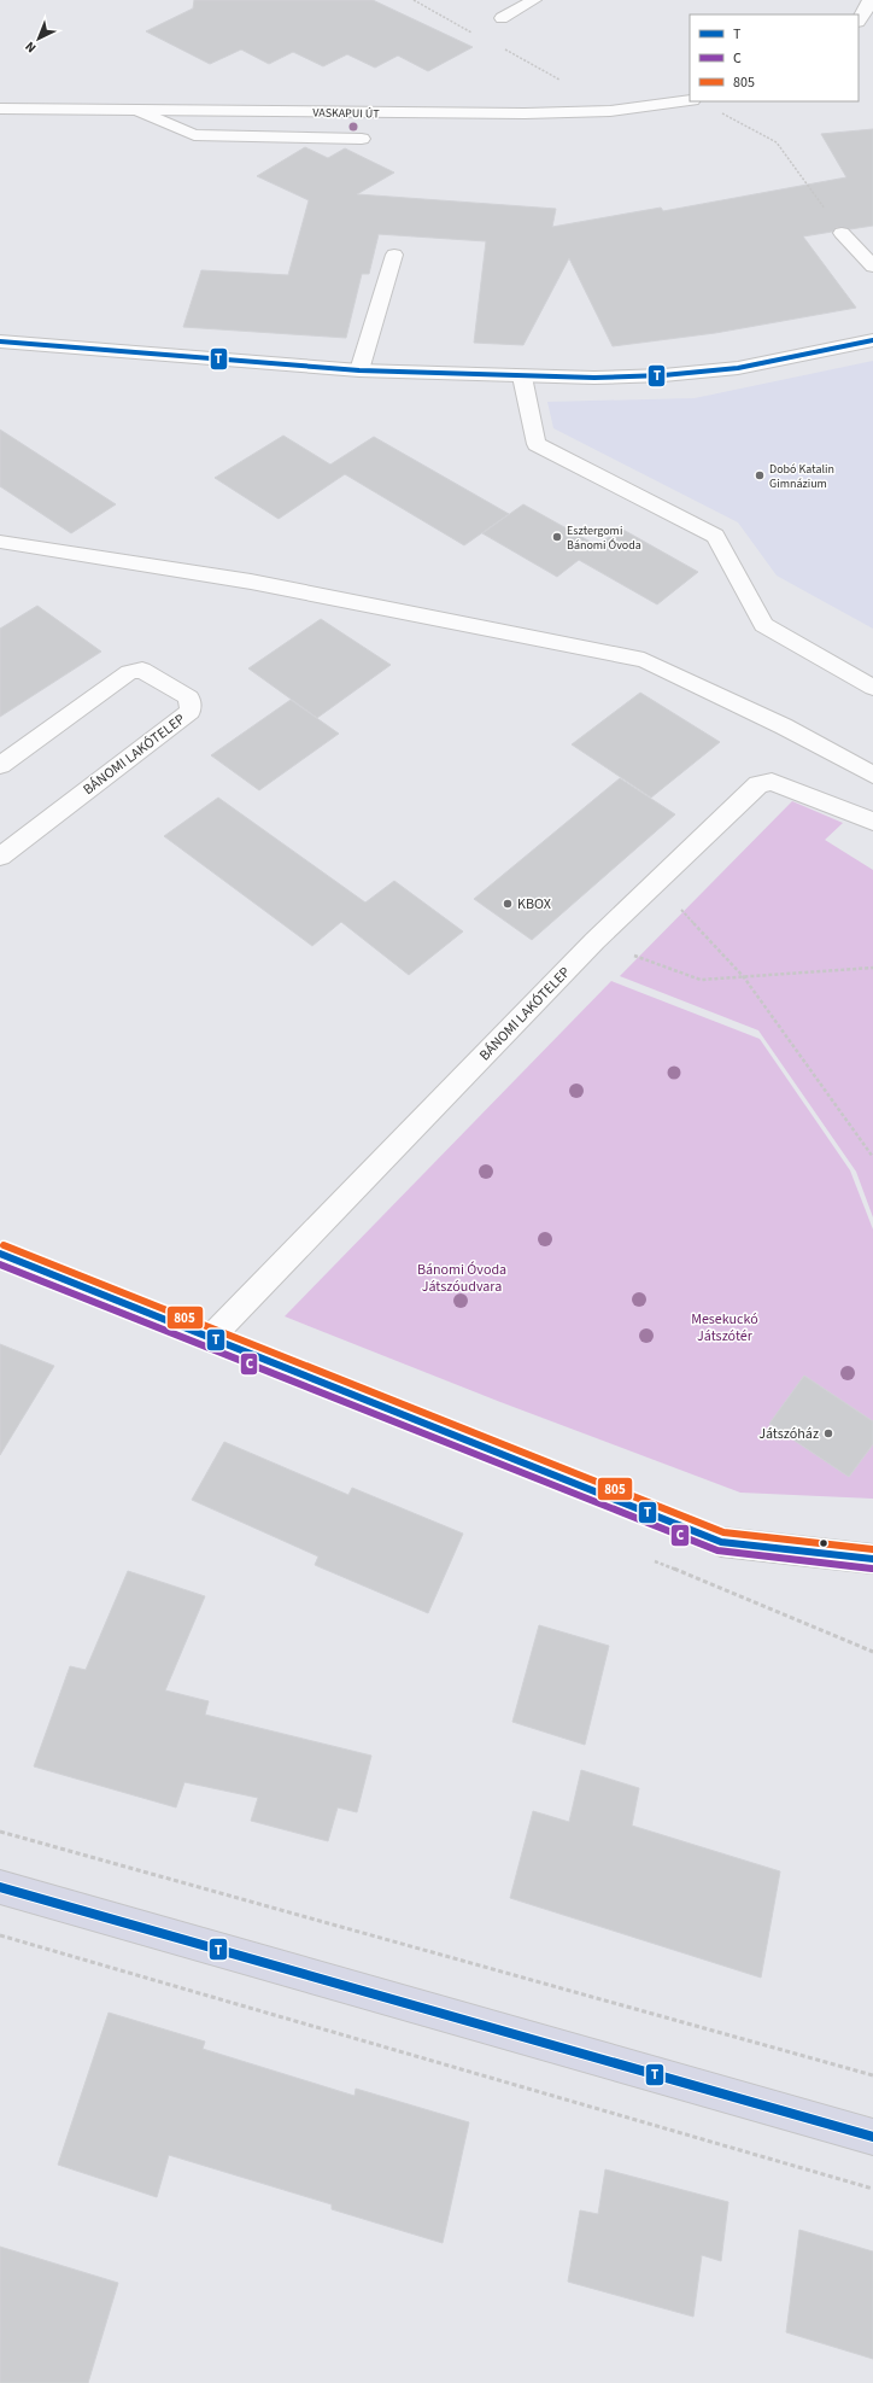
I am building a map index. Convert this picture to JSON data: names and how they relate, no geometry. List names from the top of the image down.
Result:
{
  "streets": {
    "street": ["VASKAPUI ÚT", "BÁNOMI LAKÓTELEP"]
  },
  "parks": ["Bánomi Óvoda Játszóudvara", "Mesekuckó Játszótér"],
  "places": [
    "Dobó Katalin Gimnázium",
    "Esztergomi Bánomi Óvoda",
    "KBOX",
    "Játszóház"
  ],
  "lines": ["transit line T", "transit line 805", "transit line C"],
  "legend": ["T", "C", "805"],
  "north": "bottom left"
}
